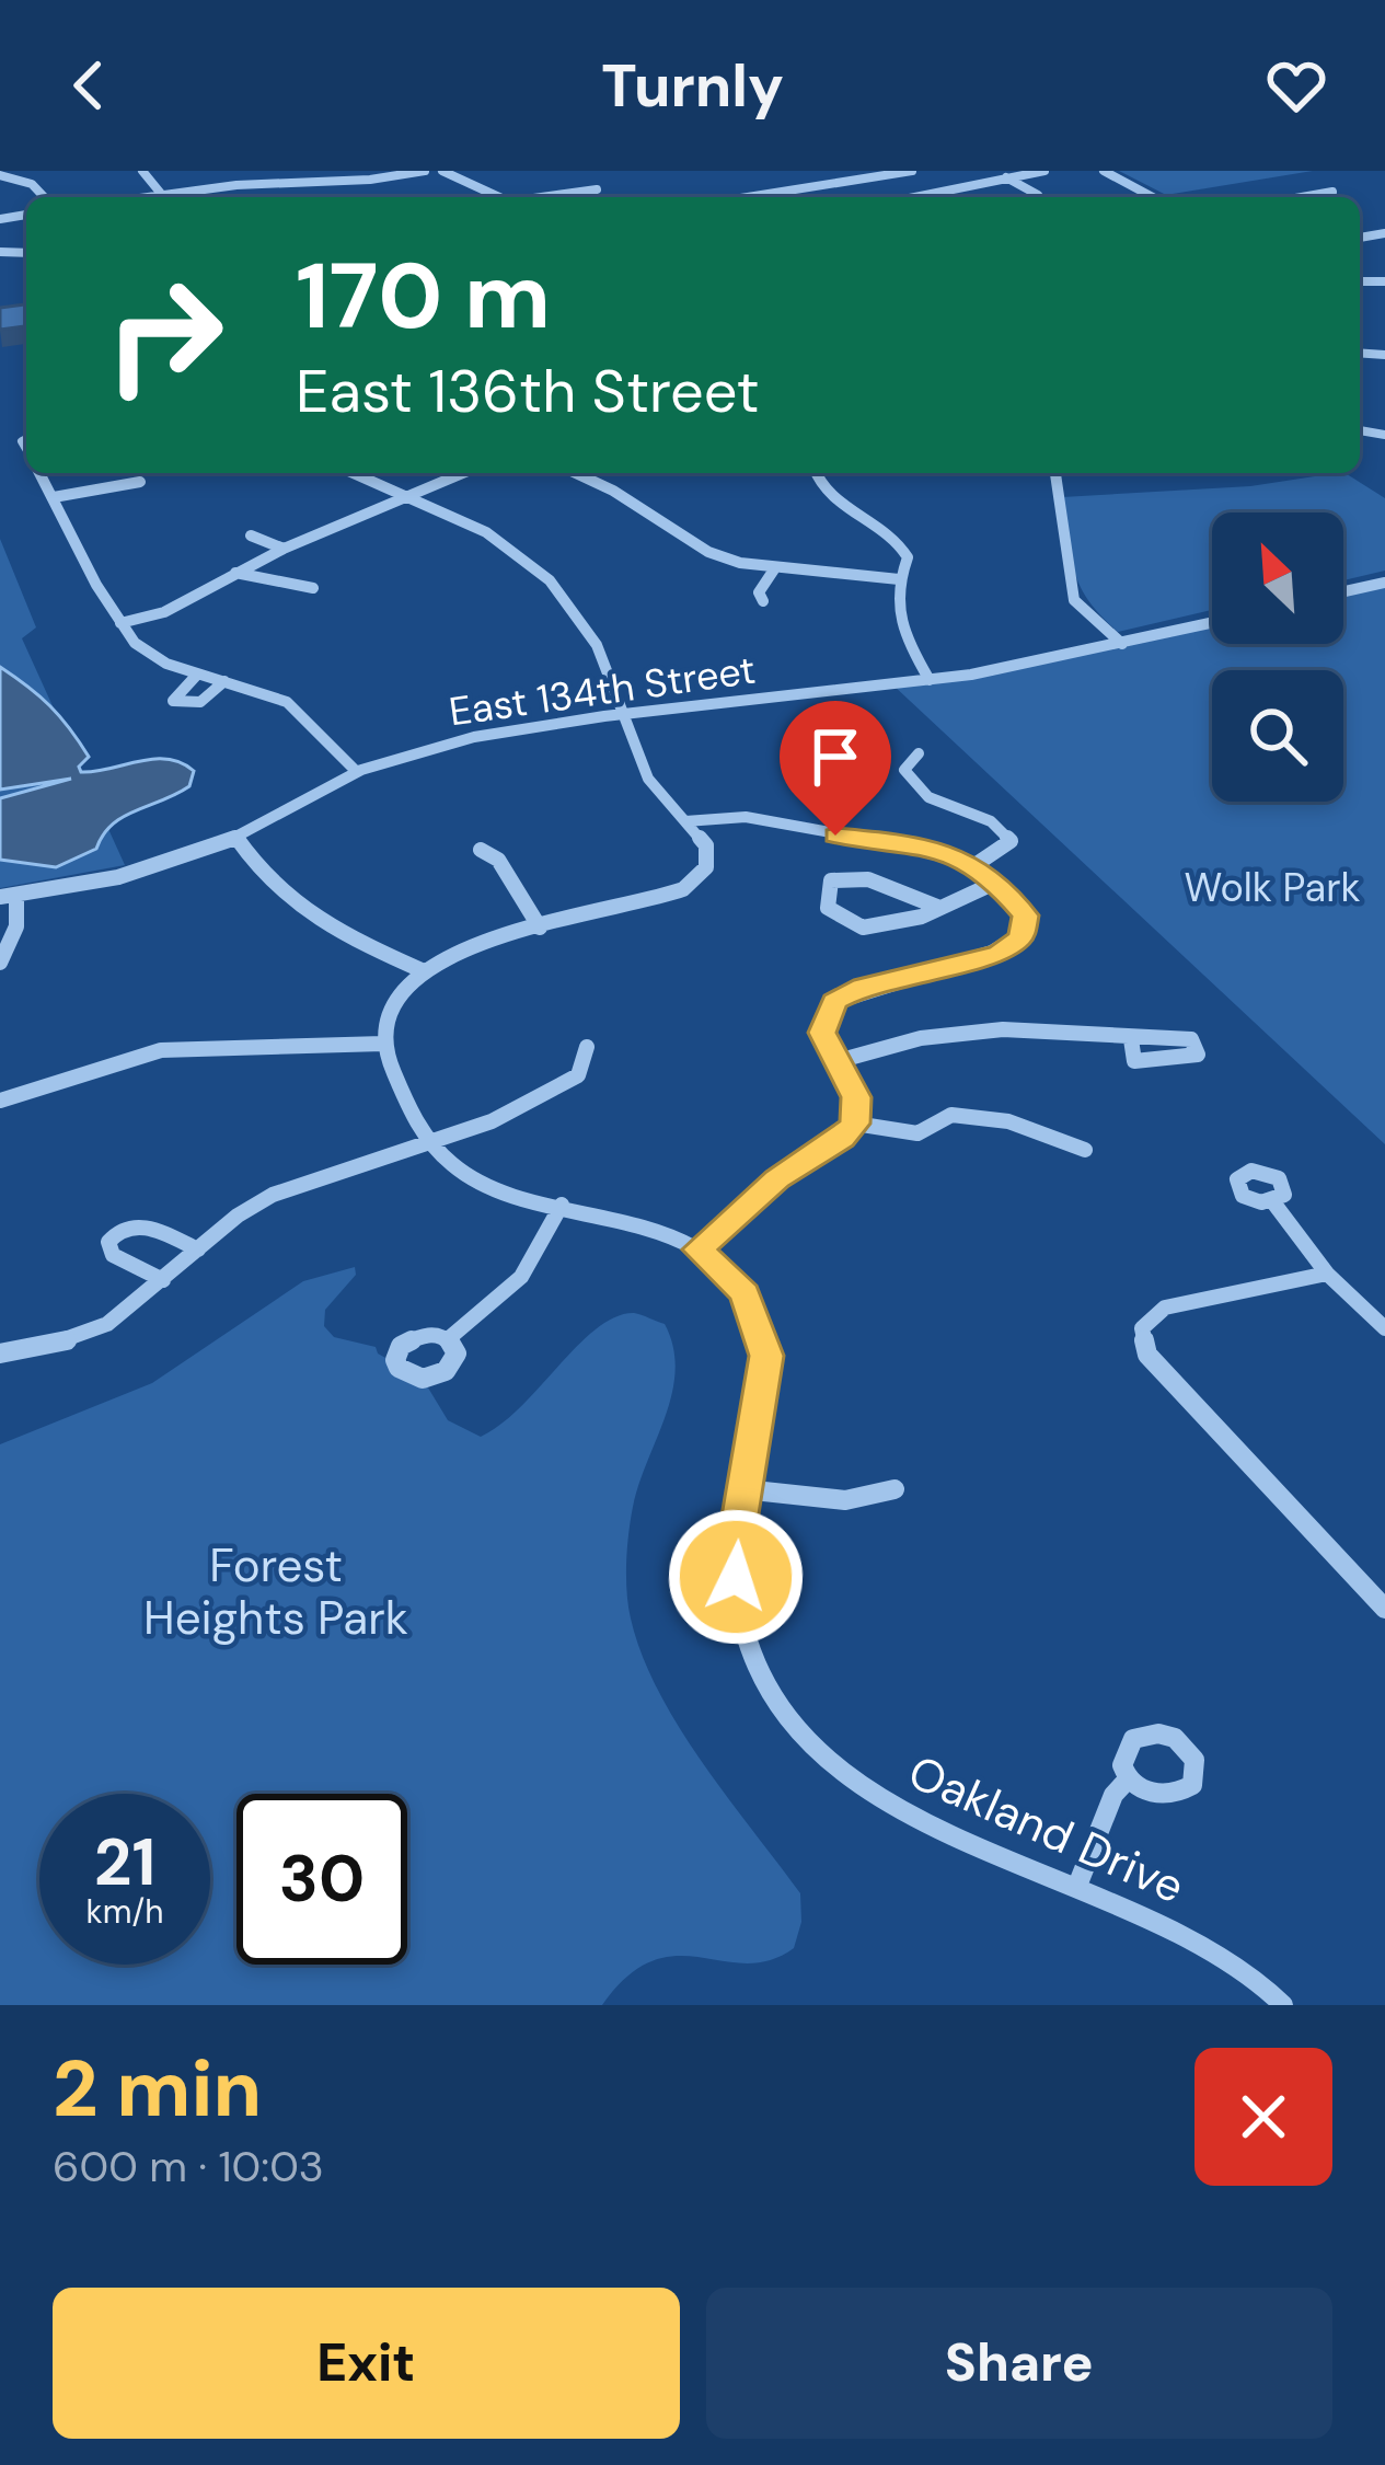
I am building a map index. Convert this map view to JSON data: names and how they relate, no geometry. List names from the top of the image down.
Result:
{
  "streets": {
    "street": ["East 134th Street", "Oakland Drive"]
  },
  "parks": ["Wolk Park", "Forest Heights Park"],
  "north": "top left",
  "page": {
    "header": "Turnly",
    "turn": ["170 m", "East 136th Street"],
    "speed": "21 km/h",
    "limit": "30",
    "heading": ["2 min", "600 m · 10:03"],
    "buttons": ["Exit", "Share"]
  }
}
